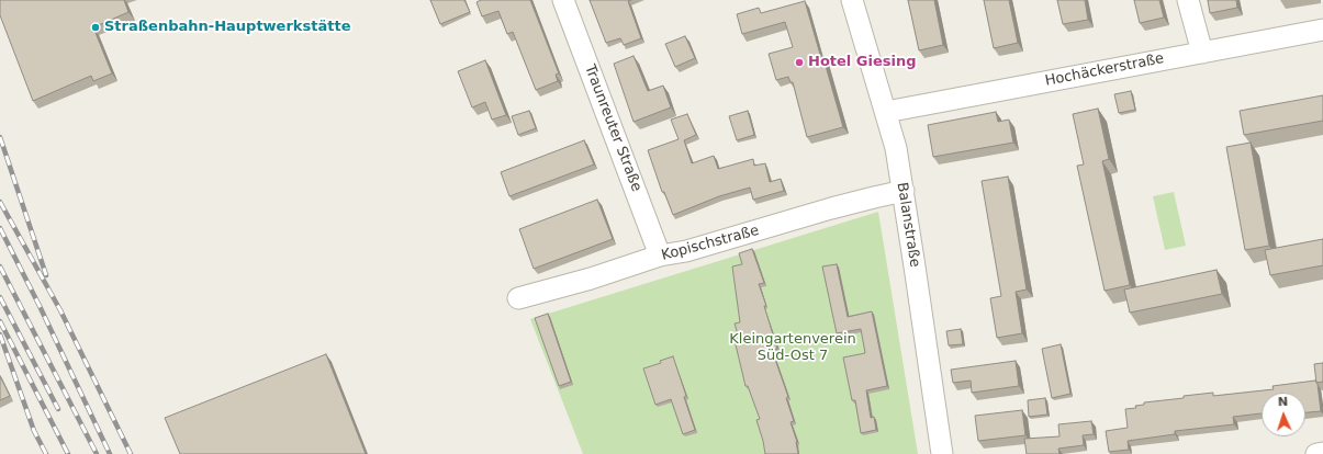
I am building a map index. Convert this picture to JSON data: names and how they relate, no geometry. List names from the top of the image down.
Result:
{
  "streets": {
    "street": [
      "Hochäckerstraße",
      "Traunreuter Straße",
      "Balanstraße",
      "Kopischstraße"
    ]
  },
  "crossings": [
    ["Hochäckerstraße", "Balanstraße"],
    ["Traunreuter Straße", "Kopischstraße"],
    ["Balanstraße", "Kopischstraße"]
  ],
  "parks": ["Kleingartenverein Süd-Ost 7"],
  "places": ["Straßenbahn-Hauptwerkstätte", "Hotel Giesing"],
  "north": "top"
}
